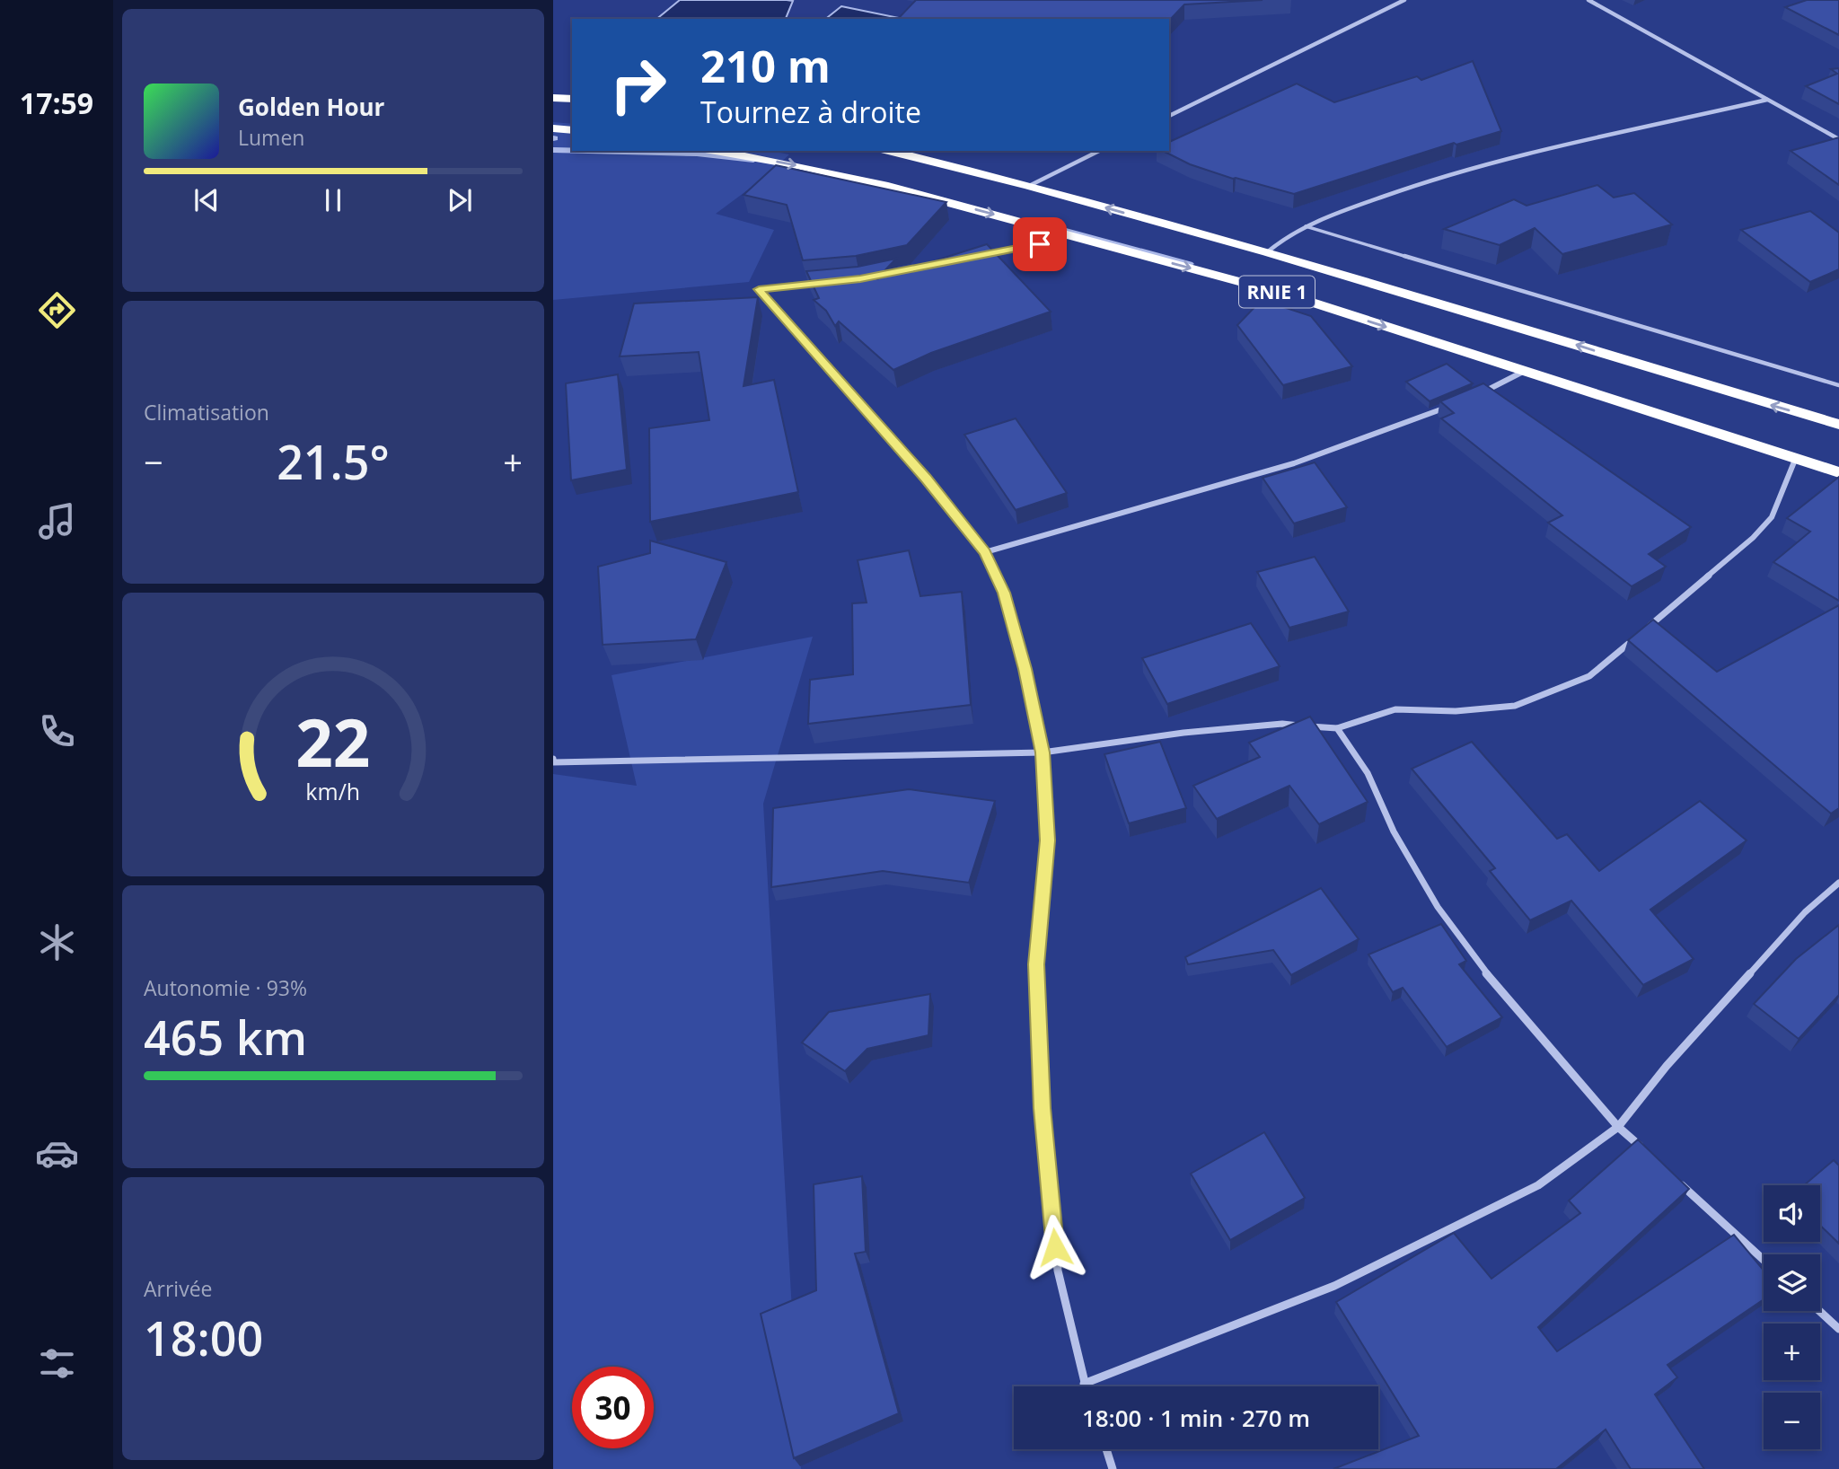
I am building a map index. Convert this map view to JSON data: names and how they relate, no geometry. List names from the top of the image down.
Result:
{
  "streets": {
    "highway": ["RNIE 1"]
  },
  "page": {
    "tabs": "17:59",
    "turn": ["210 m", "Tournez à droite"],
    "song": ["Golden Hour", "Lumen"],
    "tile": [
      "Climatisation",
      ["Autonomie · 93%", "465 km"],
      ["Arrivée", "18:00"]
    ],
    "heat": ["−", "21.5°", "+"],
    "map_buttons": ["+", "−"],
    "limit": "30",
    "trip": "18:00 · 1 min · 270 m",
    "gauge": ["22", "km/h"]
  }
}
